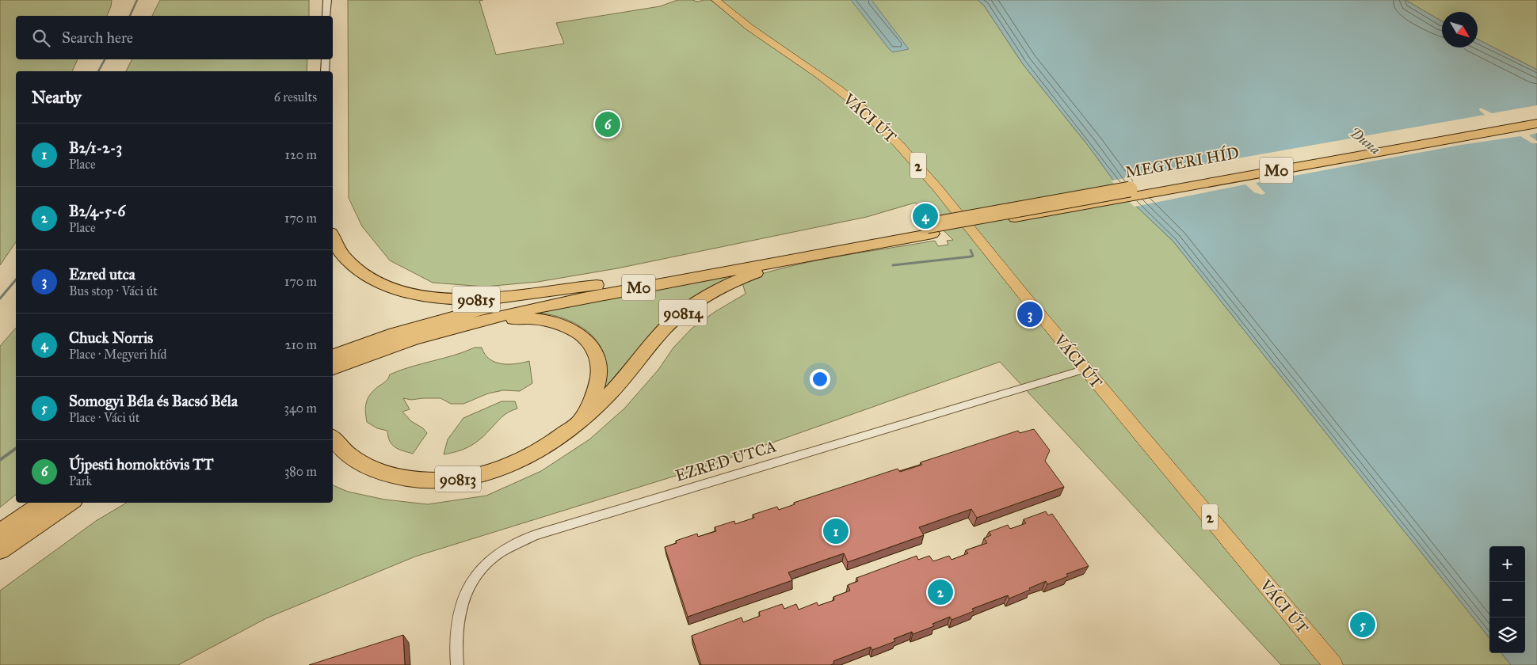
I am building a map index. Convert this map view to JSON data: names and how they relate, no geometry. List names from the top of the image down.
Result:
{
  "streets": {
    "highway": [
      "MEGYERI HÍD",
      "M0",
      "90815",
      "90814",
      "90813"
    ],
    "main road": ["VÁCI ÚT", "2"],
    "street": ["EZRED UTCA"]
  },
  "crossings": [
    ["VÁCI ÚT", "EZRED UTCA"],
    ["MEGYERI HÍD", "M0"],
    ["M0", "90815"],
    ["M0", "90814"],
    ["M0", "90813"],
    ["90814", "90813"]
  ],
  "water": ["Duna"],
  "north": "bottom right",
  "page": {
    "search": "Search here",
    "heading": ["Nearby", "6 results"],
    "pins": [
      "6",
      "4",
      "3",
      "1",
      "2",
      "5"
    ],
    "list": [
      {
        "mark": "1",
        "name": "B2/1-2-3",
        "note": "Place",
        "value": "120 m"
      },
      {
        "mark": "2",
        "name": "B2/4-5-6",
        "note": "Place",
        "value": "170 m"
      },
      {
        "mark": "3",
        "name": "Ezred utca",
        "note": "Bus stop · Váci út",
        "value": "170 m"
      },
      {
        "mark": "4",
        "name": "Chuck Norris",
        "note": "Place · Megyeri híd",
        "value": "210 m"
      },
      {
        "mark": "5",
        "name": "Somogyi Béla és Bacsó Béla",
        "note": "Place · Váci út",
        "value": "340 m"
      },
      {
        "mark": "6",
        "name": "Újpesti homoktövis TT",
        "note": "Park",
        "value": "380 m"
      }
    ],
    "map_buttons": ["+", "−"]
  }
}
